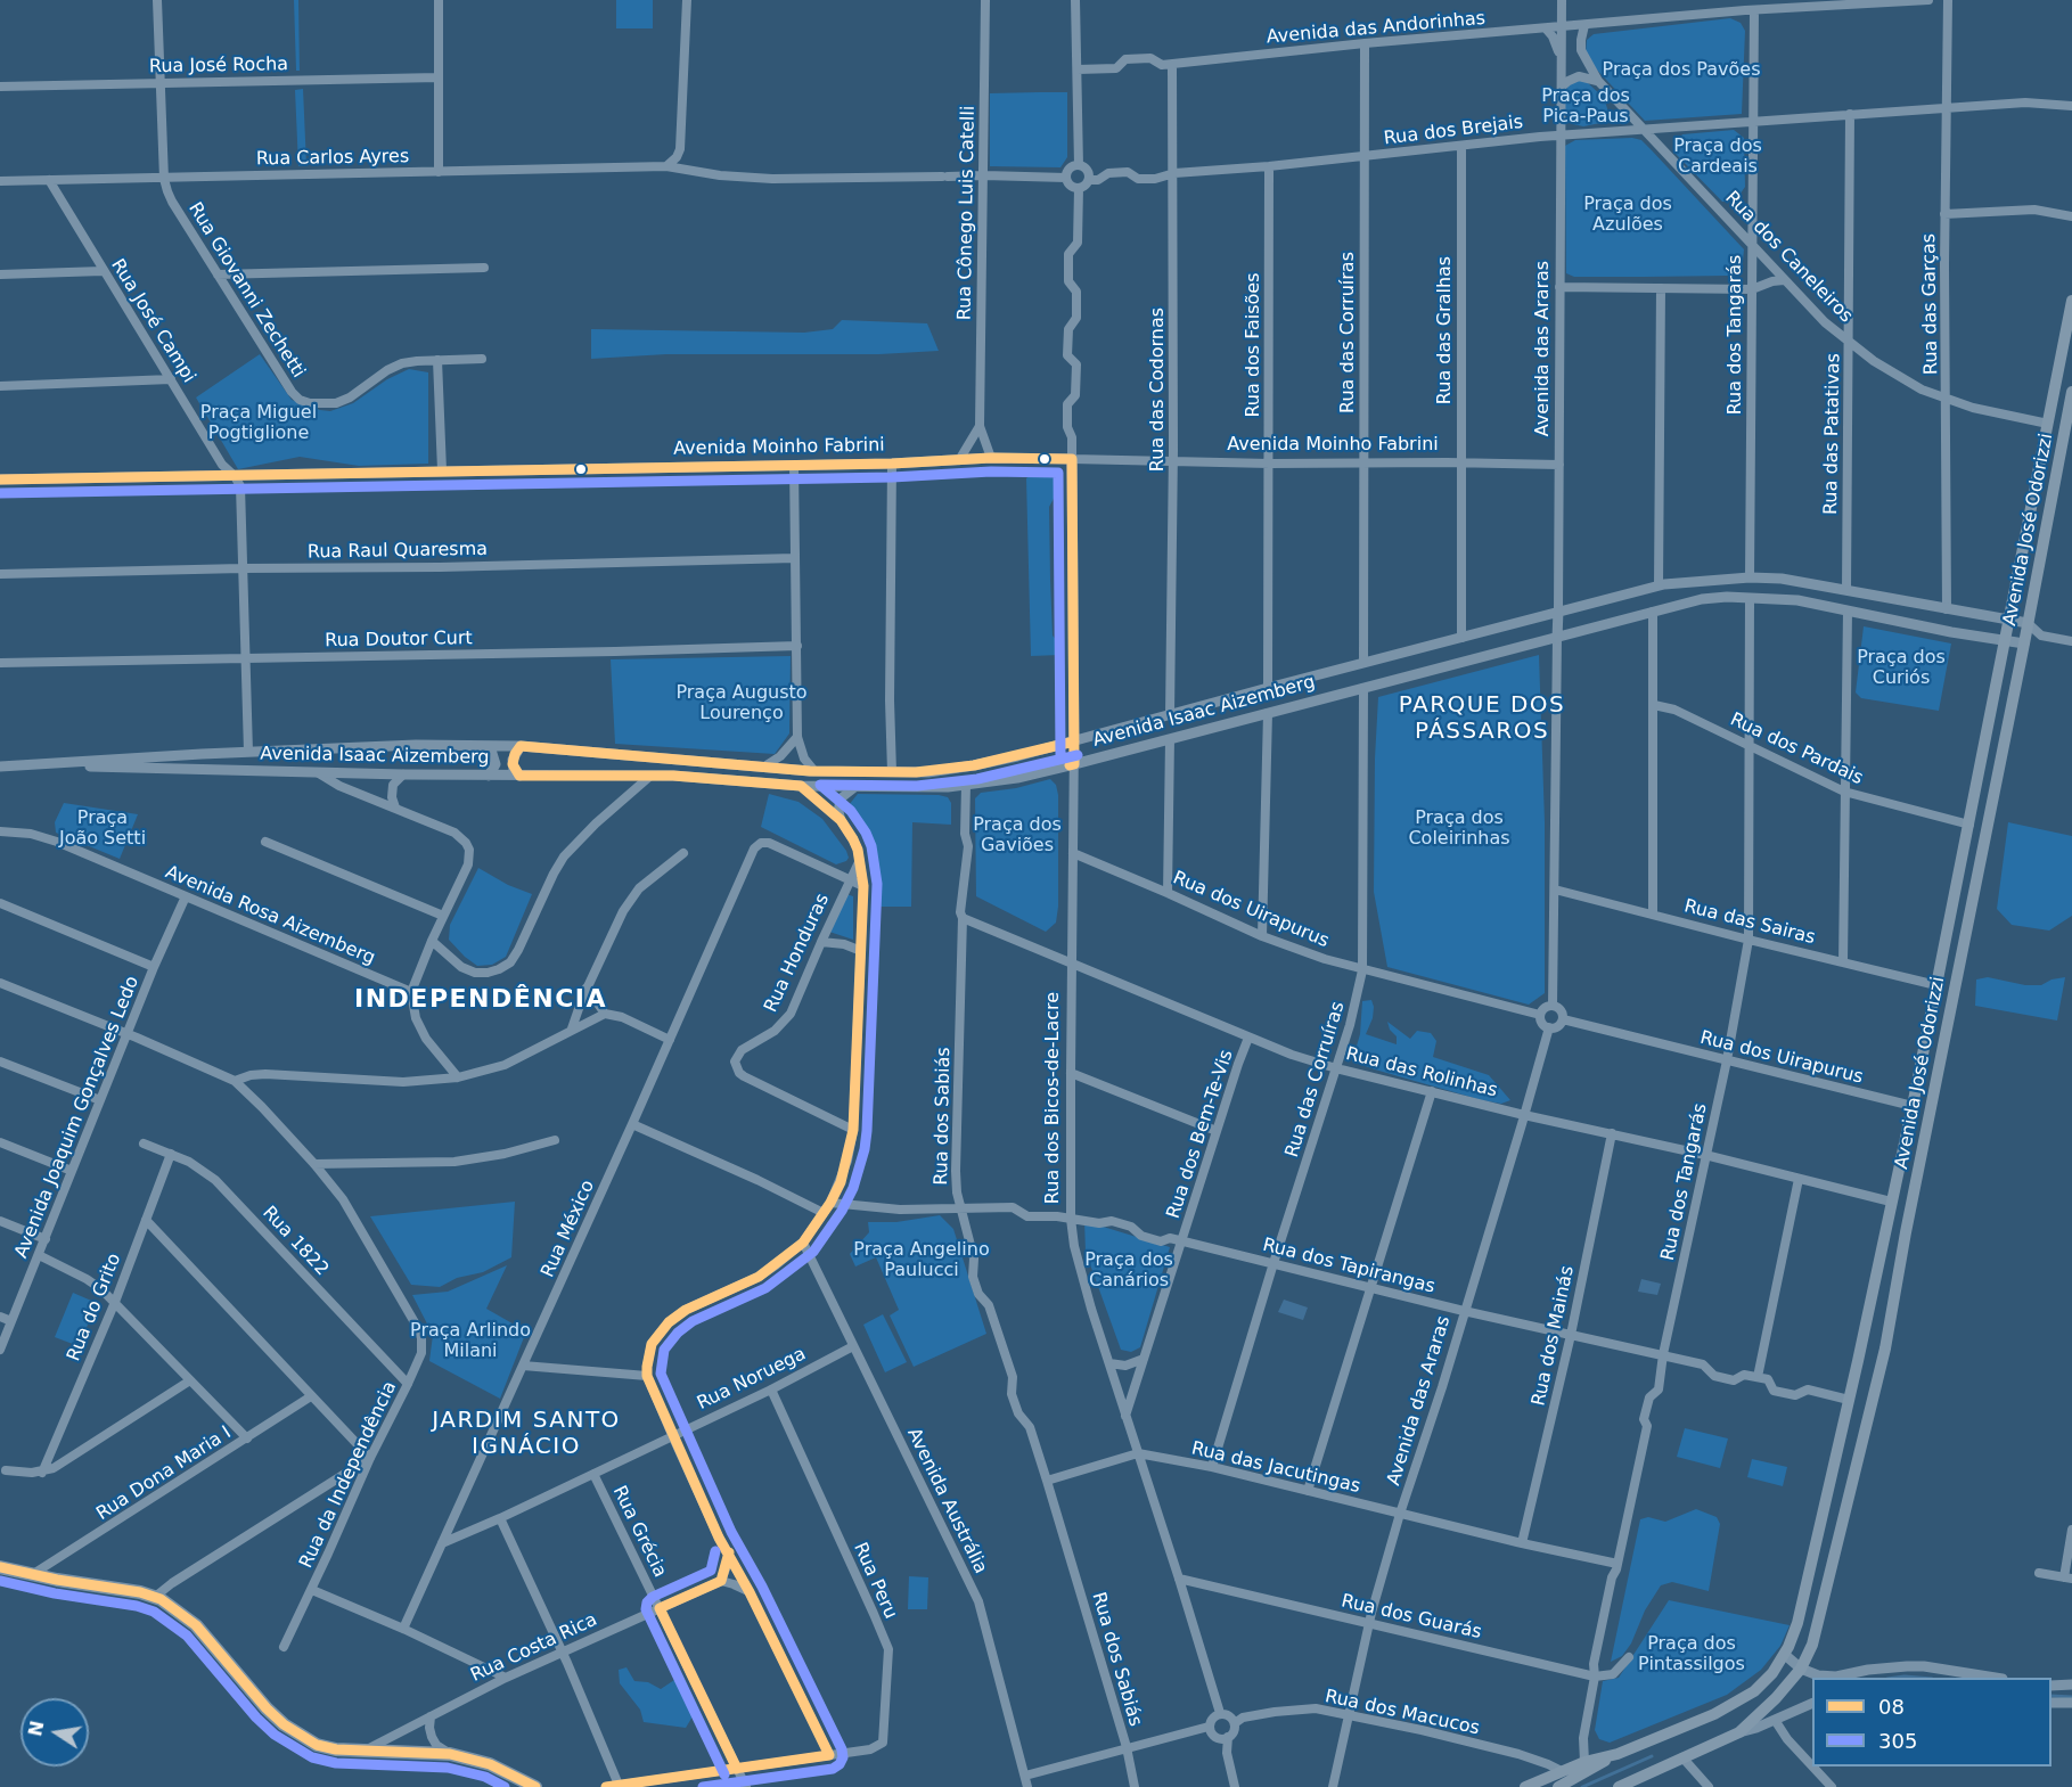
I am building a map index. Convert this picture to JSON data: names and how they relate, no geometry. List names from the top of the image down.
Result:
{
  "streets": {
    "main road": ["Avenida José Odorizzi"],
    "street": [
      "Avenida das Andorinhas",
      "Rua José Rocha",
      "Rua dos Brejais",
      "Rua Carlos Ayres",
      "Rua Cônego Luis Catelli",
      "Rua dos Caneleiros",
      "Rua Giovanni Zechetti",
      "Rua das Garças",
      "Rua José Campi",
      "Rua das Gralhas",
      "Rua das Corruíras",
      "Rua dos Tangarás",
      "Rua dos Faisões",
      "Avenida das Araras",
      "Rua das Codornas",
      "Rua das Patativas",
      "Avenida Moinho Fabrini",
      "Rua Raul Quaresma",
      "Rua Doutor Curt",
      "Avenida Isaac Aizemberg",
      "Rua dos Pardais",
      "Rua dos Uirapurus",
      "Avenida Rosa Aizemberg",
      "Rua das Sairas",
      "Rua Honduras",
      "Rua das Rolinhas",
      "Rua dos Bicos-de-Lacre",
      "Rua dos Sabiás",
      "Avenida Joaquim Gonçalves Ledo",
      "Rua dos Bem-Te-Vis",
      "Rua México",
      "Rua 1822",
      "Rua dos Tapirangas",
      "Rua do Grito",
      "Rua dos Mainás",
      "Rua Noruega",
      "Rua das Jacutingas",
      "Rua Dona Maria I",
      "Rua da Independência",
      "Avenida Austrália",
      "Rua Grécia",
      "Rua Peru",
      "Rua dos Guarás",
      "Rua Costa Rica",
      "Rua dos Macucos"
    ]
  },
  "crossings": [
    ["Avenida das Andorinhas", "Rua dos Caneleiros"],
    ["Avenida das Andorinhas", "Rua das Corruíras"],
    ["Avenida das Andorinhas", "Rua dos Tangarás"],
    ["Avenida das Andorinhas", "Avenida das Araras"],
    ["Avenida das Andorinhas", "Rua das Codornas"],
    ["Rua José Rocha", "Rua Giovanni Zechetti"],
    ["Rua dos Brejais", "Rua Carlos Ayres"],
    ["Rua dos Brejais", "Rua dos Caneleiros"],
    ["Rua dos Brejais", "Rua das Garças"],
    ["Rua dos Brejais", "Rua das Gralhas"],
    ["Rua dos Brejais", "Rua das Corruíras"],
    ["Rua dos Brejais", "Rua dos Tangarás"],
    ["Rua dos Brejais", "Rua dos Faisões"],
    ["Rua dos Brejais", "Avenida das Araras"],
    ["Rua dos Brejais", "Rua das Codornas"],
    ["Rua dos Brejais", "Rua das Patativas"],
    ["Rua Carlos Ayres", "Rua Cônego Luis Catelli"],
    ["Rua Carlos Ayres", "Rua Giovanni Zechetti"],
    ["Rua Carlos Ayres", "Rua José Campi"],
    ["Rua Cônego Luis Catelli", "Avenida Moinho Fabrini"],
    ["Rua dos Caneleiros", "Rua das Garças"],
    ["Rua dos Caneleiros", "Rua dos Tangarás"],
    ["Rua dos Caneleiros", "Rua das Patativas"],
    ["Rua dos Caneleiros", "Avenida José Odorizzi"],
    ["Rua das Garças", "Avenida Isaac Aizemberg"],
    ["Rua José Campi", "Avenida Moinho Fabrini"],
    ["Rua das Gralhas", "Avenida Moinho Fabrini"],
    ["Rua das Gralhas", "Avenida Isaac Aizemberg"],
    ["Rua das Corruíras", "Avenida Moinho Fabrini"],
    ["Rua das Corruíras", "Avenida Isaac Aizemberg"],
    ["Rua das Corruíras", "Rua dos Uirapurus"],
    ["Rua das Corruíras", "Rua das Rolinhas"],
    ["Rua das Corruíras", "Rua dos Tapirangas"],
    ["Rua das Corruíras", "Rua das Jacutingas"],
    ["Rua dos Tangarás", "Avenida Isaac Aizemberg"],
    ["Rua dos Tangarás", "Rua dos Pardais"],
    ["Rua dos Tangarás", "Rua dos Uirapurus"],
    ["Rua dos Tangarás", "Rua das Sairas"],
    ["Rua dos Tangarás", "Rua das Rolinhas"],
    ["Rua dos Tangarás", "Rua dos Tapirangas"],
    ["Rua dos Tangarás", "Rua das Jacutingas"],
    ["Rua dos Tangarás", "Rua dos Guarás"],
    ["Rua dos Faisões", "Avenida Moinho Fabrini"],
    ["Rua dos Faisões", "Avenida Isaac Aizemberg"],
    ["Avenida das Araras", "Avenida Moinho Fabrini"],
    ["Avenida das Araras", "Avenida Isaac Aizemberg"],
    ["Avenida das Araras", "Rua dos Uirapurus"],
    ["Avenida das Araras", "Rua das Rolinhas"],
    ["Avenida das Araras", "Rua dos Tapirangas"],
    ["Avenida das Araras", "Rua das Jacutingas"],
    ["Avenida das Araras", "Rua dos Guarás"],
    ["Avenida das Araras", "Rua dos Macucos"],
    ["Rua das Codornas", "Avenida Moinho Fabrini"],
    ["Rua das Codornas", "Avenida Isaac Aizemberg"],
    ["Rua das Patativas", "Avenida Isaac Aizemberg"],
    ["Avenida Moinho Fabrini", "Rua dos Bicos-de-Lacre"],
    ["Avenida José Odorizzi", "Avenida Isaac Aizemberg"],
    ["Avenida José Odorizzi", "Rua dos Pardais"],
    ["Avenida José Odorizzi", "Rua dos Uirapurus"],
    ["Avenida José Odorizzi", "Rua das Sairas"],
    ["Avenida José Odorizzi", "Rua das Rolinhas"],
    ["Avenida Isaac Aizemberg", "Rua dos Bicos-de-Lacre"],
    ["Avenida Isaac Aizemberg", "Rua dos Sabiás"],
    ["Rua dos Uirapurus", "Rua dos Bicos-de-Lacre"],
    ["Avenida Rosa Aizemberg", "Avenida Joaquim Gonçalves Ledo"],
    ["Rua Honduras", "Rua México"],
    ["Rua das Rolinhas", "Rua dos Bicos-de-Lacre"],
    ["Rua das Rolinhas", "Rua dos Sabiás"],
    ["Rua das Rolinhas", "Rua dos Bem-Te-Vis"],
    ["Rua das Rolinhas", "Rua dos Mainás"],
    ["Rua dos Bicos-de-Lacre", "Rua dos Bem-Te-Vis"],
    ["Rua dos Bicos-de-Lacre", "Rua dos Tapirangas"],
    ["Rua dos Bicos-de-Lacre", "Rua das Jacutingas"],
    ["Rua dos Bicos-de-Lacre", "Rua dos Guarás"],
    ["Rua dos Bicos-de-Lacre", "Rua dos Macucos"],
    ["Rua dos Sabiás", "Rua dos Tapirangas"],
    ["Rua dos Sabiás", "Rua das Jacutingas"],
    ["Avenida Joaquim Gonçalves Ledo", "Rua da Independência"],
    ["Rua dos Bem-Te-Vis", "Rua dos Tapirangas"],
    ["Rua México", "Rua Noruega"],
    ["Rua 1822", "Rua do Grito"],
    ["Rua 1822", "Rua da Independência"],
    ["Rua dos Tapirangas", "Rua dos Mainás"],
    ["Rua dos Mainás", "Rua das Jacutingas"],
    ["Rua Noruega", "Avenida Austrália"],
    ["Rua Noruega", "Rua Grécia"],
    ["Rua Noruega", "Rua Peru"],
    ["Rua Grécia", "Rua Costa Rica"]
  ],
  "districts": ["PARQUE DOS PÁSSAROS", "INDEPENDÊNCIA", "JARDIM SANTO IGNÁCIO"],
  "parks": [
    "Praça dos Pavões",
    "Praça dos Pica-Paus",
    "Praça dos Cardeais",
    "Praça dos Azulões",
    "Praça Miguel Pogtiglione",
    "Praça dos Curiós",
    "Praça Augusto Lourenço",
    "Praça João Setti",
    "Praça dos Coleirinhas",
    "Praça dos Gaviões",
    "Praça Angelino Paulucci",
    "Praça dos Canários",
    "Praça Arlindo Milani",
    "Praça dos Pintassilgos"
  ],
  "lines": ["transit line 08", "transit line 305"],
  "legend": ["08", "305"],
  "north": "left"
}
